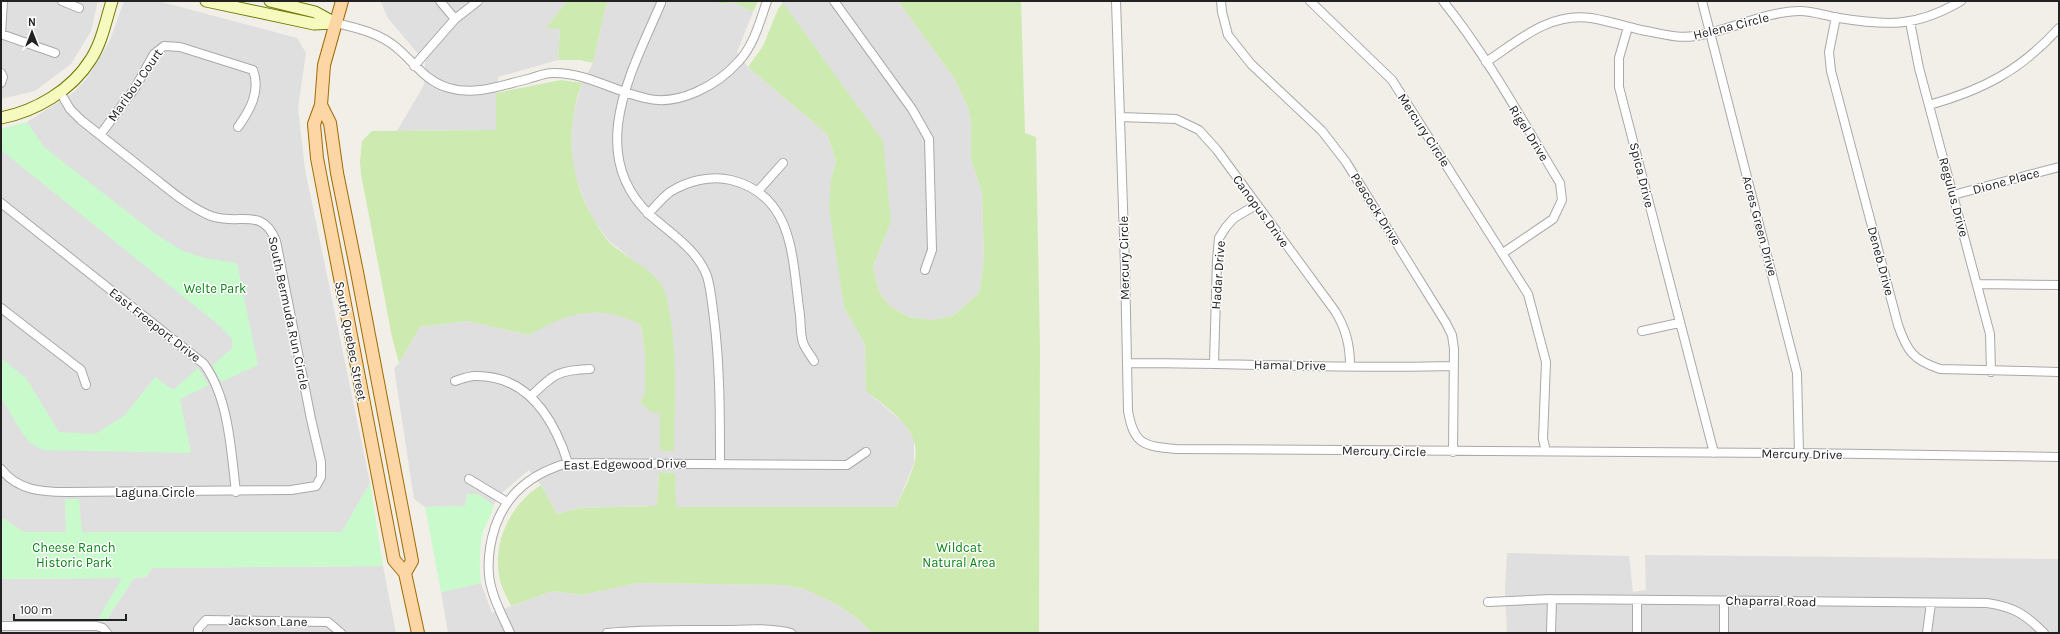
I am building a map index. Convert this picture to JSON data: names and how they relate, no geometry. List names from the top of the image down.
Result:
{
  "streets": {
    "main road": ["South Quebec Street"],
    "street": [
      "Helena Circle",
      "Maribou Court",
      "Mercury Circle",
      "Rigel Drive",
      "Spica Drive",
      "Dione Place",
      "Regulus Drive",
      "Peacock Drive",
      "Canopus Drive",
      "Acres Green Drive",
      "Deneb Drive",
      "Hadar Drive",
      "South Bermuda Run Circle",
      "East Freeport Drive",
      "Hamal Drive",
      "Mercury Drive",
      "East Edgewood Drive",
      "Laguna Circle",
      "Chaparral Road",
      "Jackson Lane"
    ]
  },
  "crossings": [
    ["Helena Circle", "Rigel Drive"],
    ["Helena Circle", "Spica Drive"],
    ["Helena Circle", "Regulus Drive"],
    ["Helena Circle", "Acres Green Drive"],
    ["Helena Circle", "Deneb Drive"],
    ["Maribou Court", "South Bermuda Run Circle"],
    ["Mercury Circle", "Rigel Drive"],
    ["Mercury Circle", "Peacock Drive"],
    ["Mercury Circle", "Canopus Drive"],
    ["Mercury Circle", "Hamal Drive"],
    ["Mercury Circle", "Mercury Drive"],
    ["Spica Drive", "Mercury Drive"],
    ["Dione Place", "Regulus Drive"],
    ["Regulus Drive", "Deneb Drive"],
    ["Peacock Drive", "Hamal Drive"],
    ["Canopus Drive", "Hadar Drive"],
    ["Canopus Drive", "Hamal Drive"],
    ["Acres Green Drive", "Mercury Drive"],
    ["Hadar Drive", "Hamal Drive"],
    ["South Bermuda Run Circle", "Laguna Circle"],
    ["East Freeport Drive", "Laguna Circle"]
  ],
  "parks": ["Welte Park", "Cheese Ranch Historic Park", "Wildcat Natural Area"],
  "scale_bar": "100 m",
  "north": "top"
}
